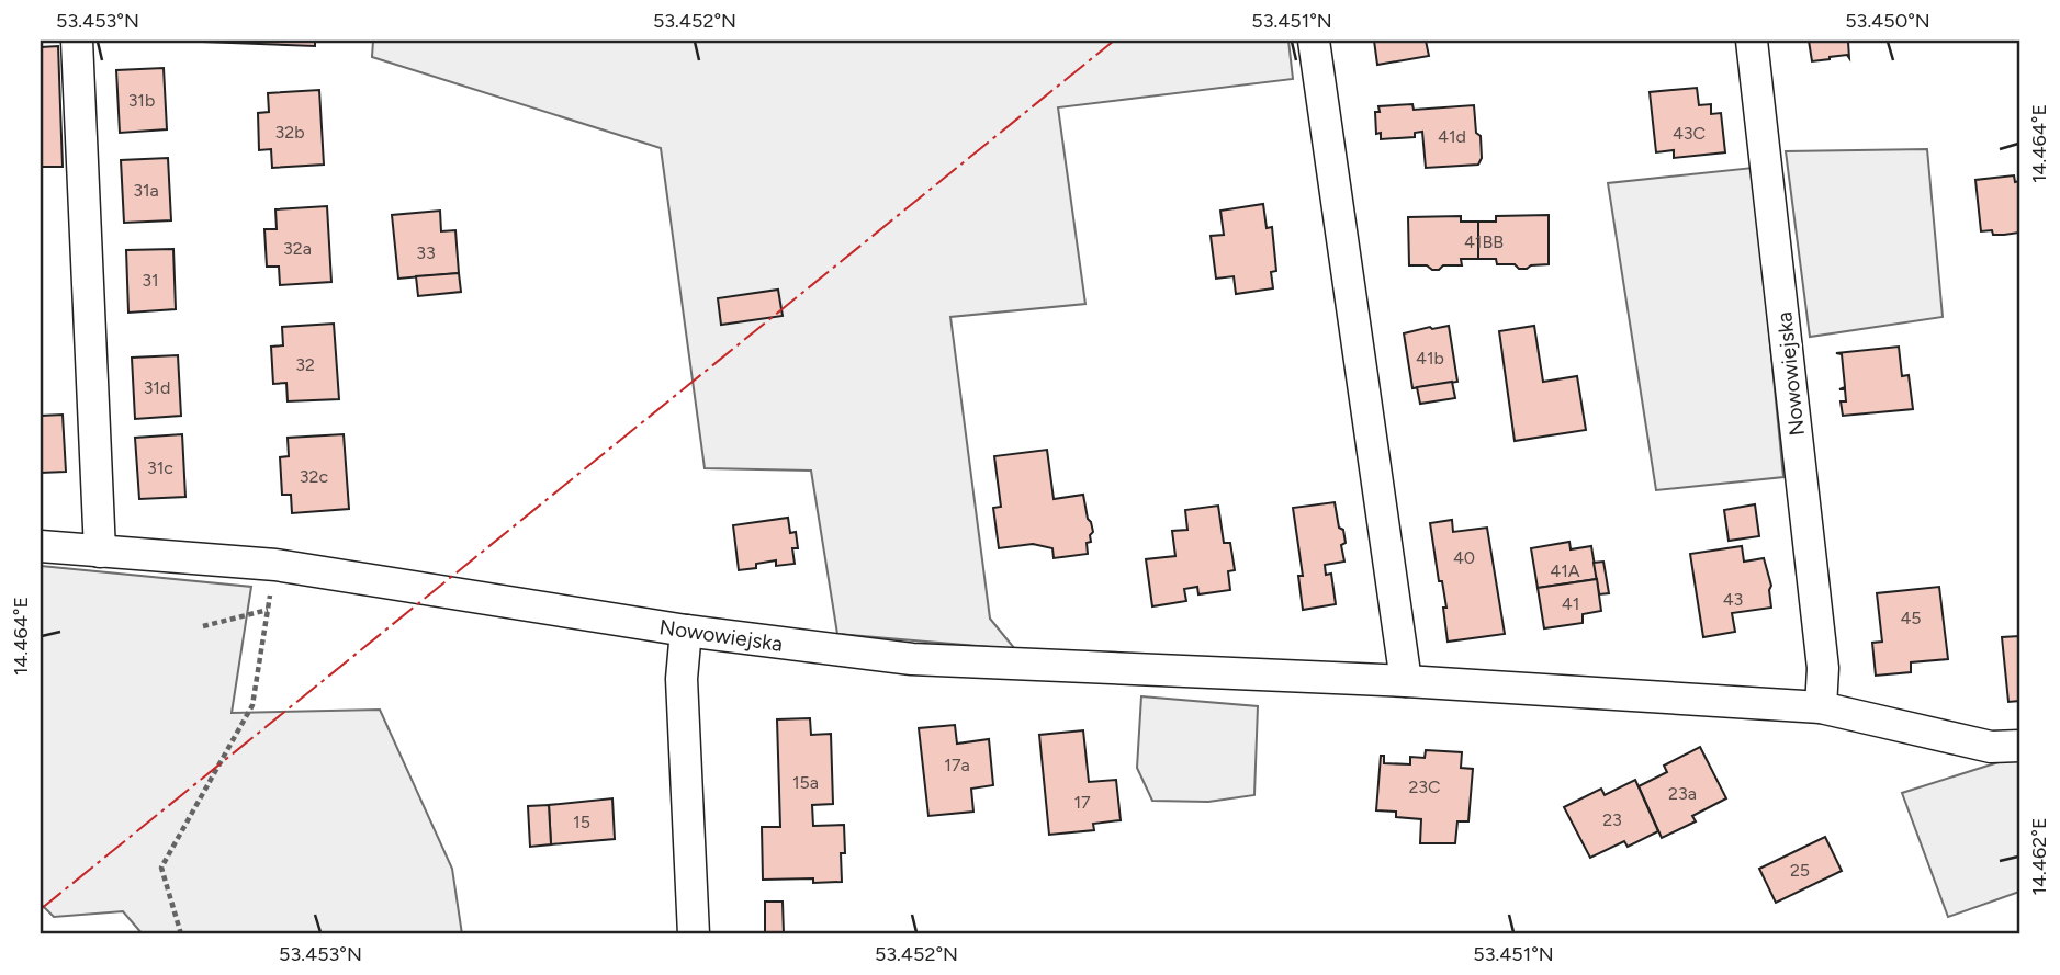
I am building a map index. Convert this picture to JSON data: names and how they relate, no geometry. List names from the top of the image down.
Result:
{
  "streets": {
    "street": ["Nowowiejska"]
  },
  "house_numbers": [
    "31b",
    "32b",
    "43C",
    "41d",
    "31a",
    "41BB",
    "32a",
    "33",
    "31",
    "41b",
    "32",
    "31d",
    "31c",
    "32c",
    "40",
    "41A",
    "43",
    "41",
    "45",
    "17a",
    "15a",
    "23C",
    "23a",
    "17",
    "23",
    "15",
    "25"
  ],
  "coordinates": [
    "53.453°N",
    "53.452°N",
    "53.451°N",
    "53.450°N",
    "14.464°E",
    "14.462°E"
  ]
}
